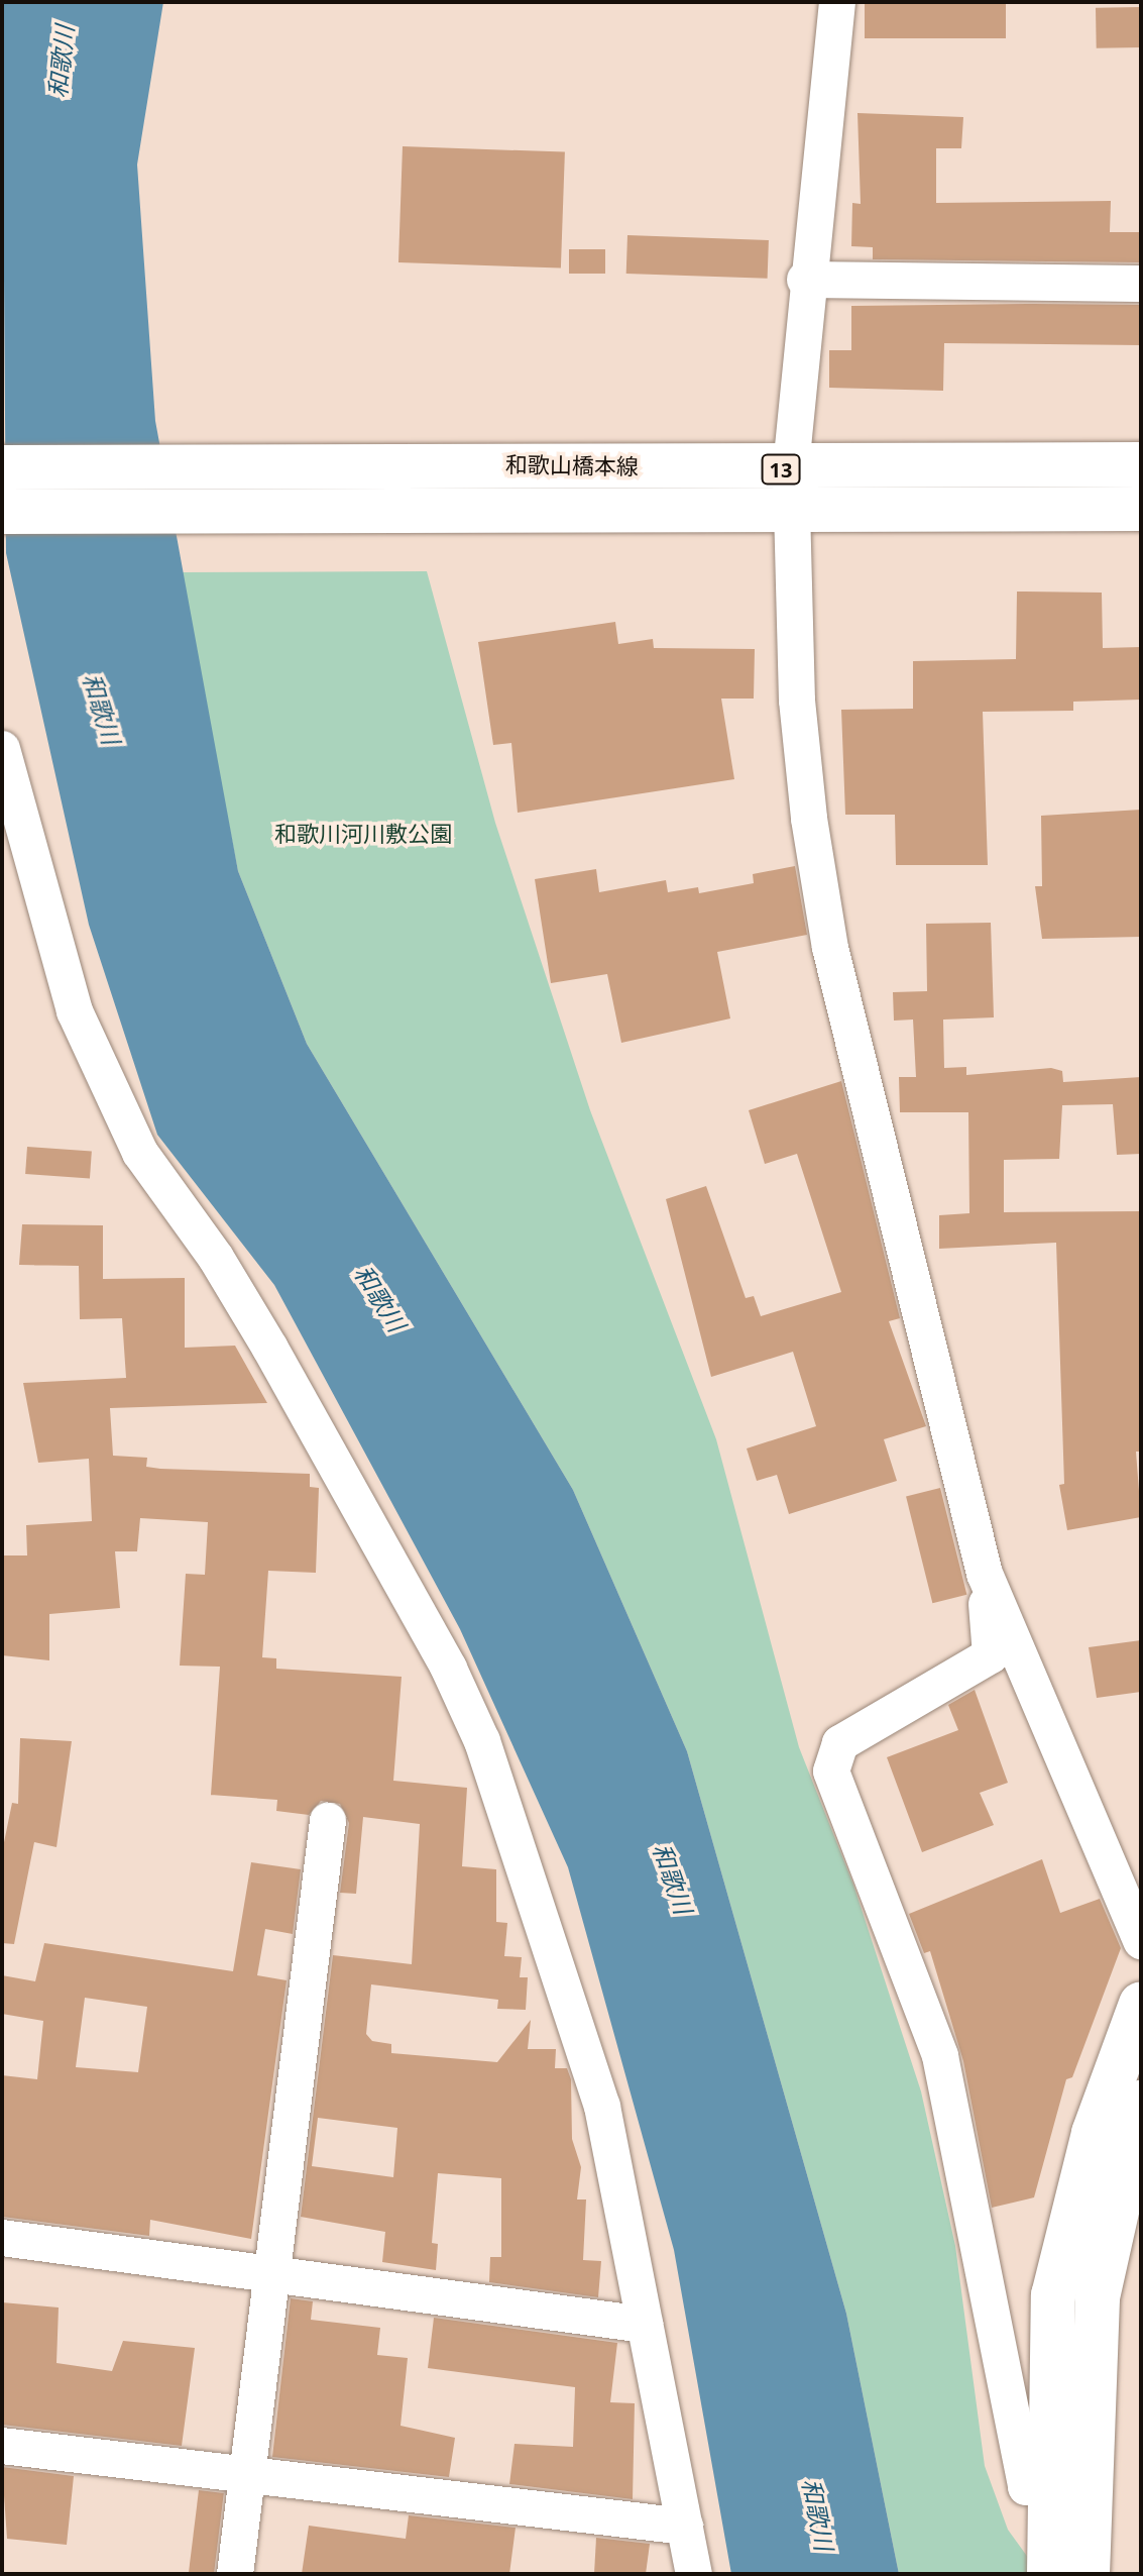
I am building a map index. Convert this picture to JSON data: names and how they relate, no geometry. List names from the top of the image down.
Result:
{
  "streets": {
    "main road": ["和歌山橋本線", "13"]
  },
  "water": ["和歌川"],
  "parks": ["和歌川河川敷公園"]
}
